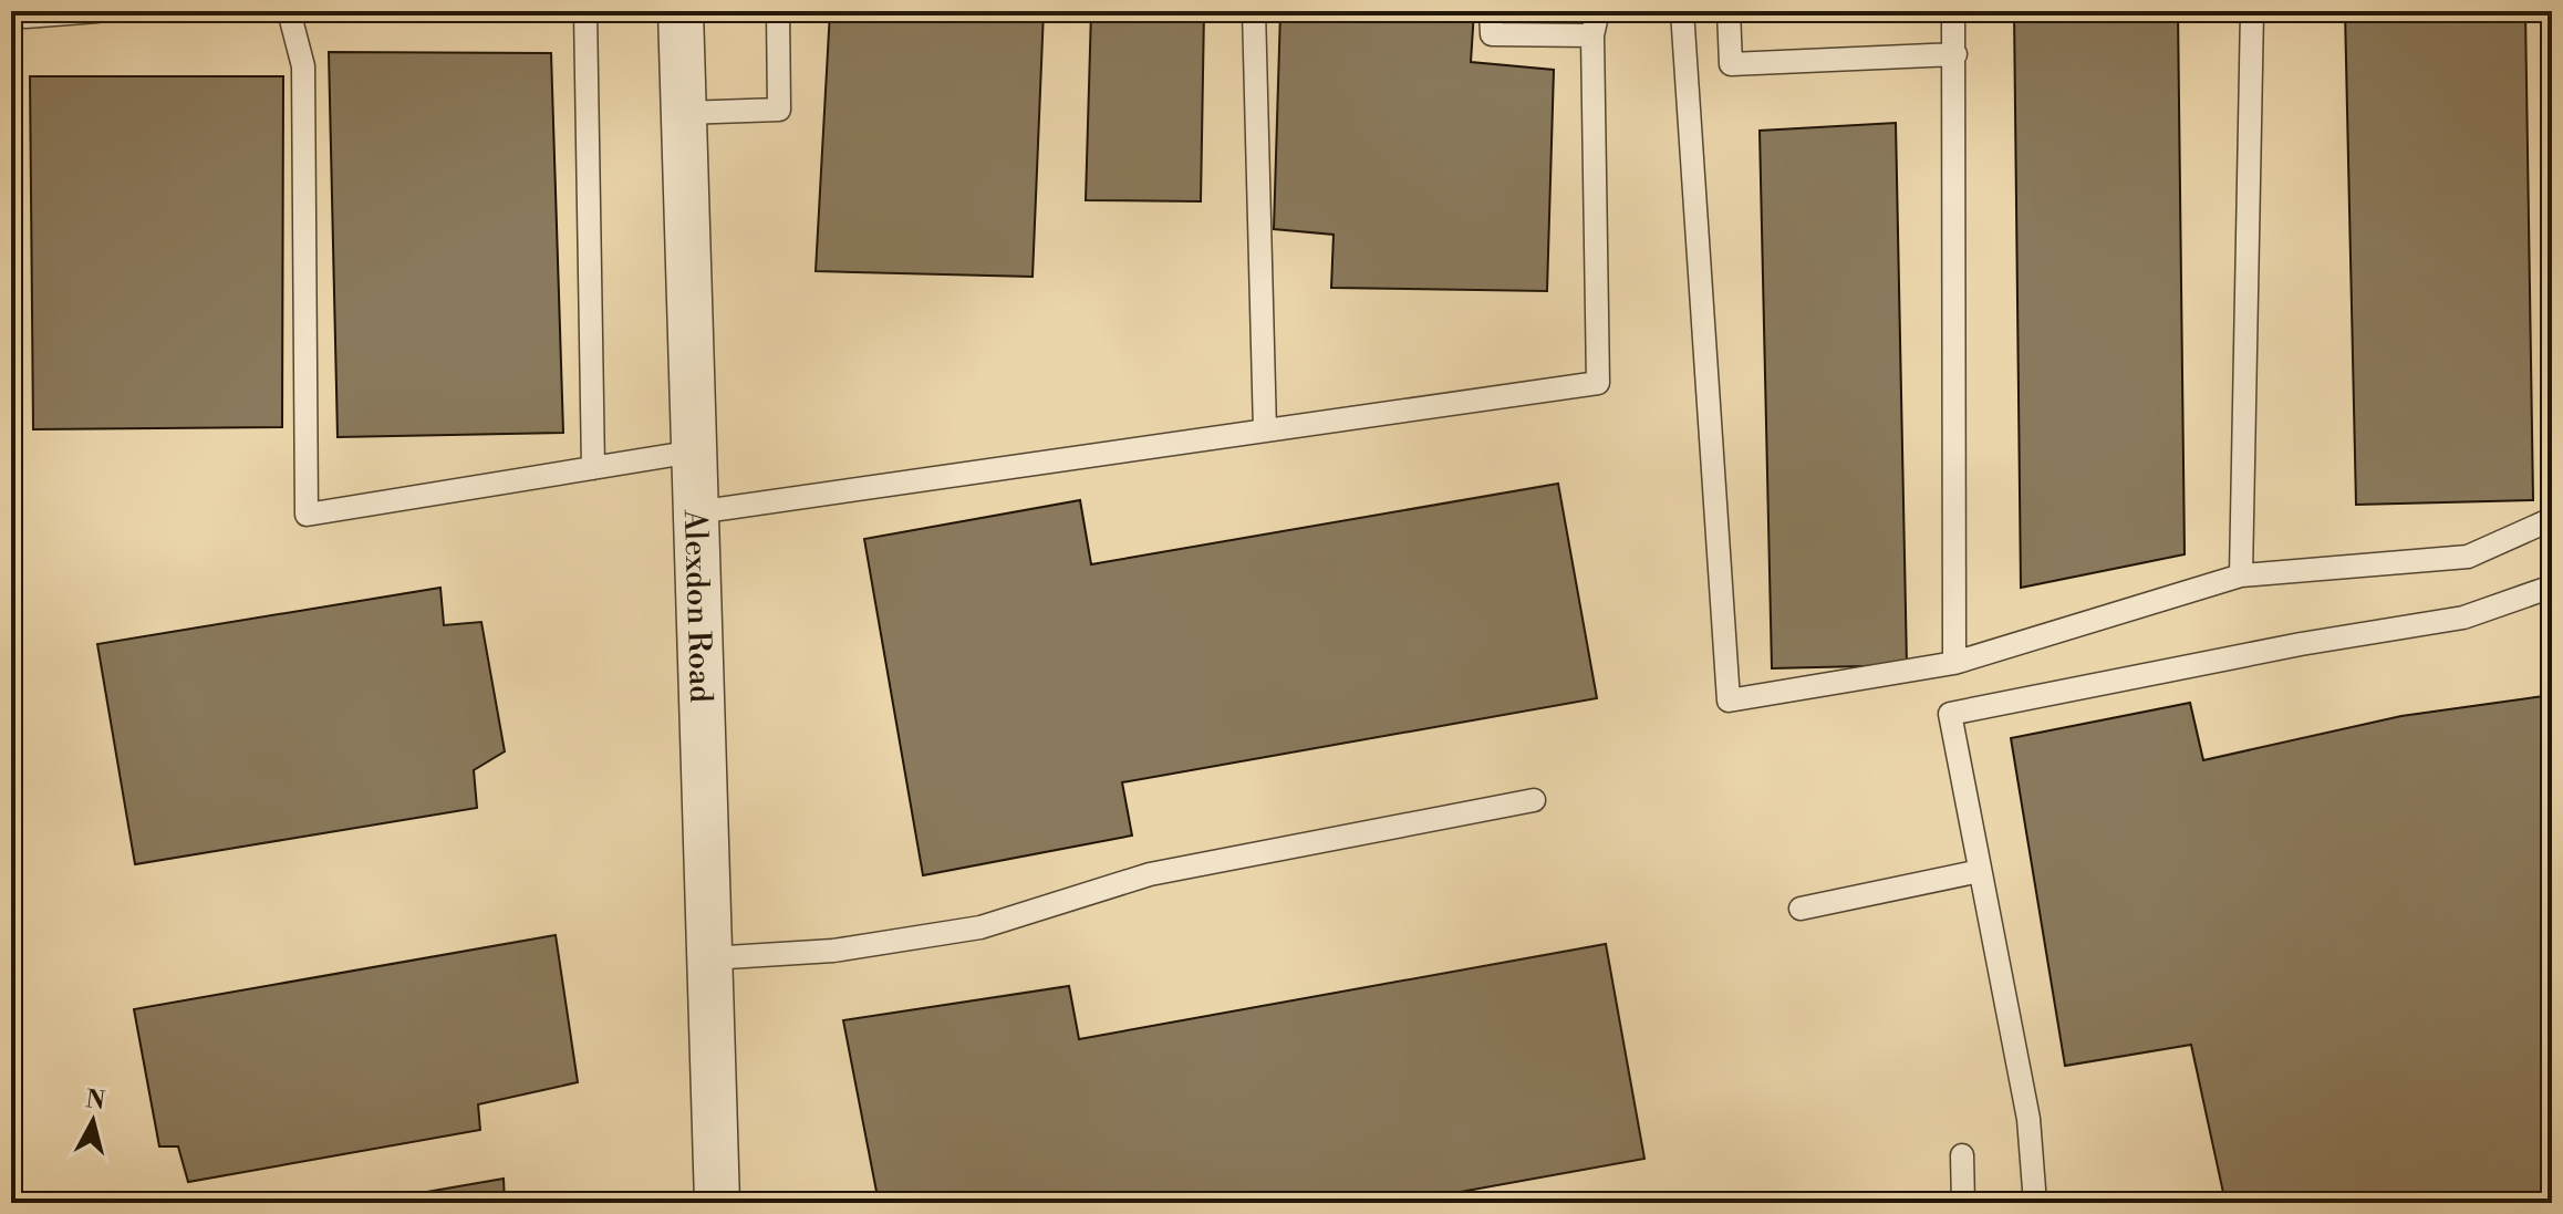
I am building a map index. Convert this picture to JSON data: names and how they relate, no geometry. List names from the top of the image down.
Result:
{
  "streets": {
    "street": ["Alexdon Road"]
  },
  "north": "top"
}
